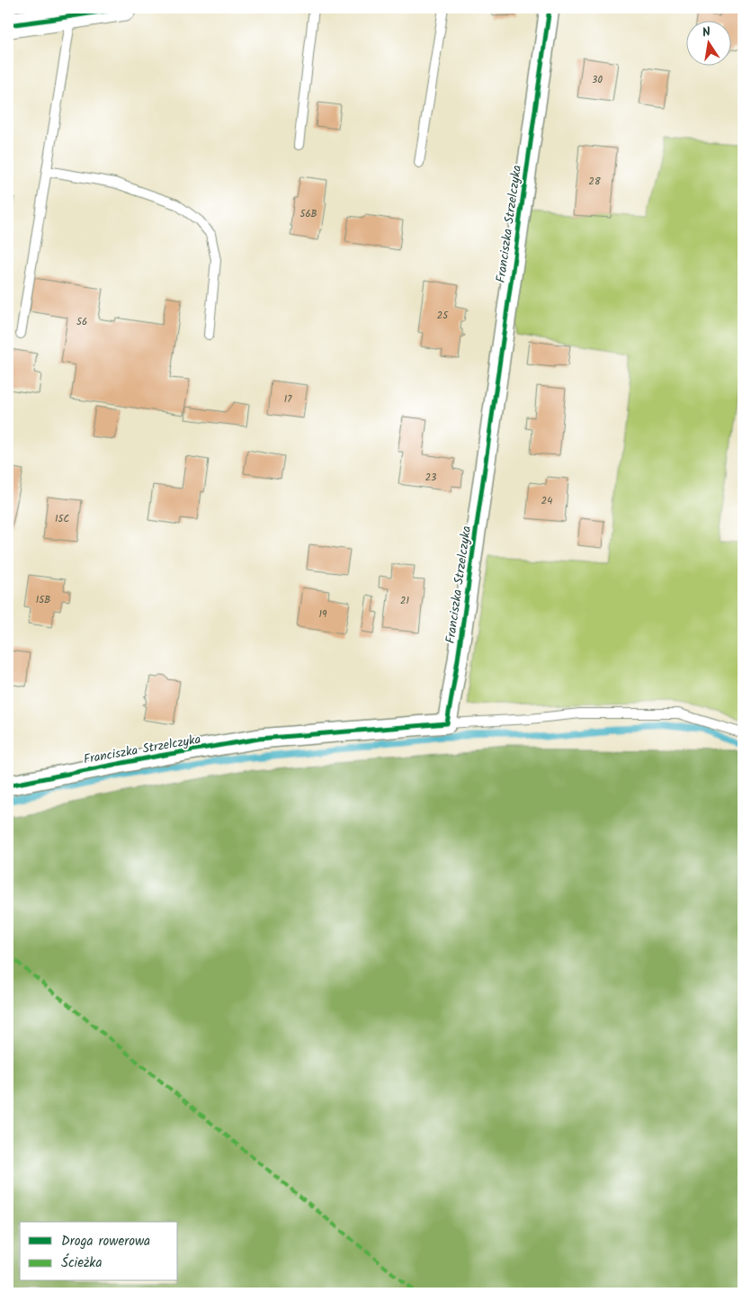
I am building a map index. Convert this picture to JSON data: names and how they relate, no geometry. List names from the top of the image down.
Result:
{
  "streets": {
    "street": ["Franciszka Strzelczyka"]
  },
  "house_numbers": [
    "30",
    "28",
    "56B",
    "25",
    "56",
    "17",
    "23",
    "24",
    "15C",
    "15B",
    "21",
    "19"
  ],
  "legend": ["Droga rowerowa", "Ścieżka"],
  "north": "top"
}
